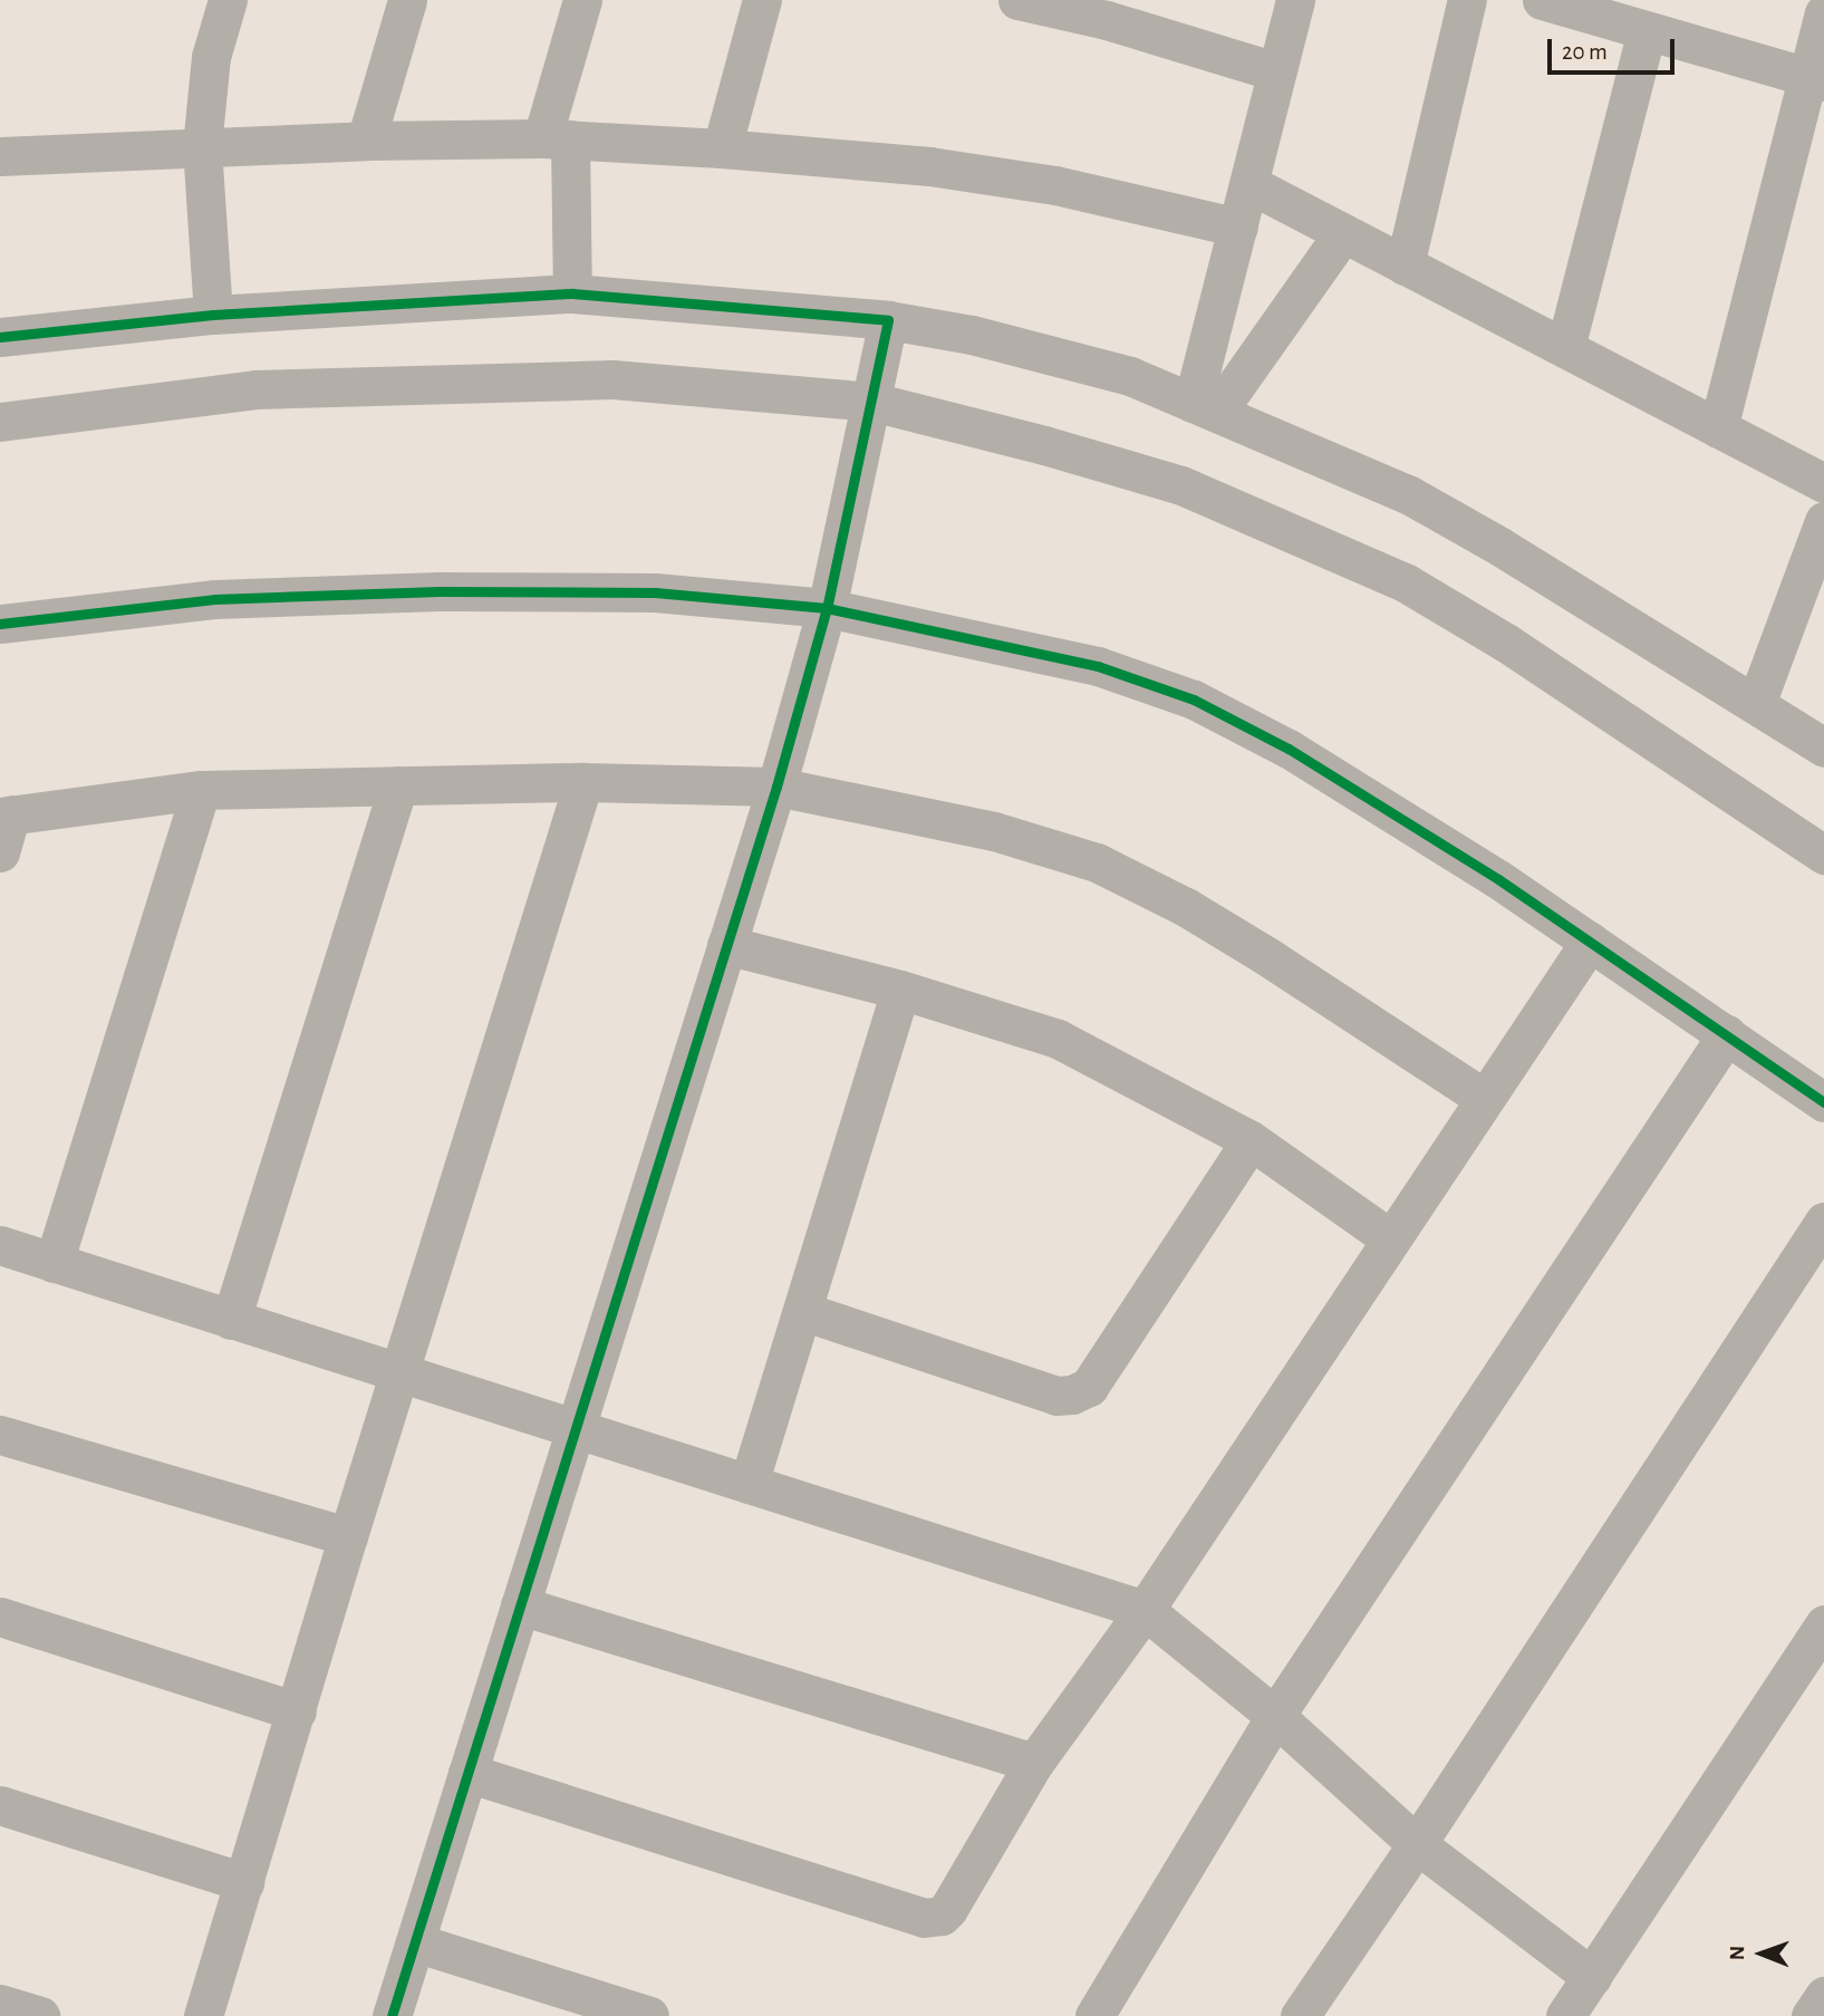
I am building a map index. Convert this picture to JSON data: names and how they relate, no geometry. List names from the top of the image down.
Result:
{
  "scale_bar": "20 m",
  "north": "left"
}
